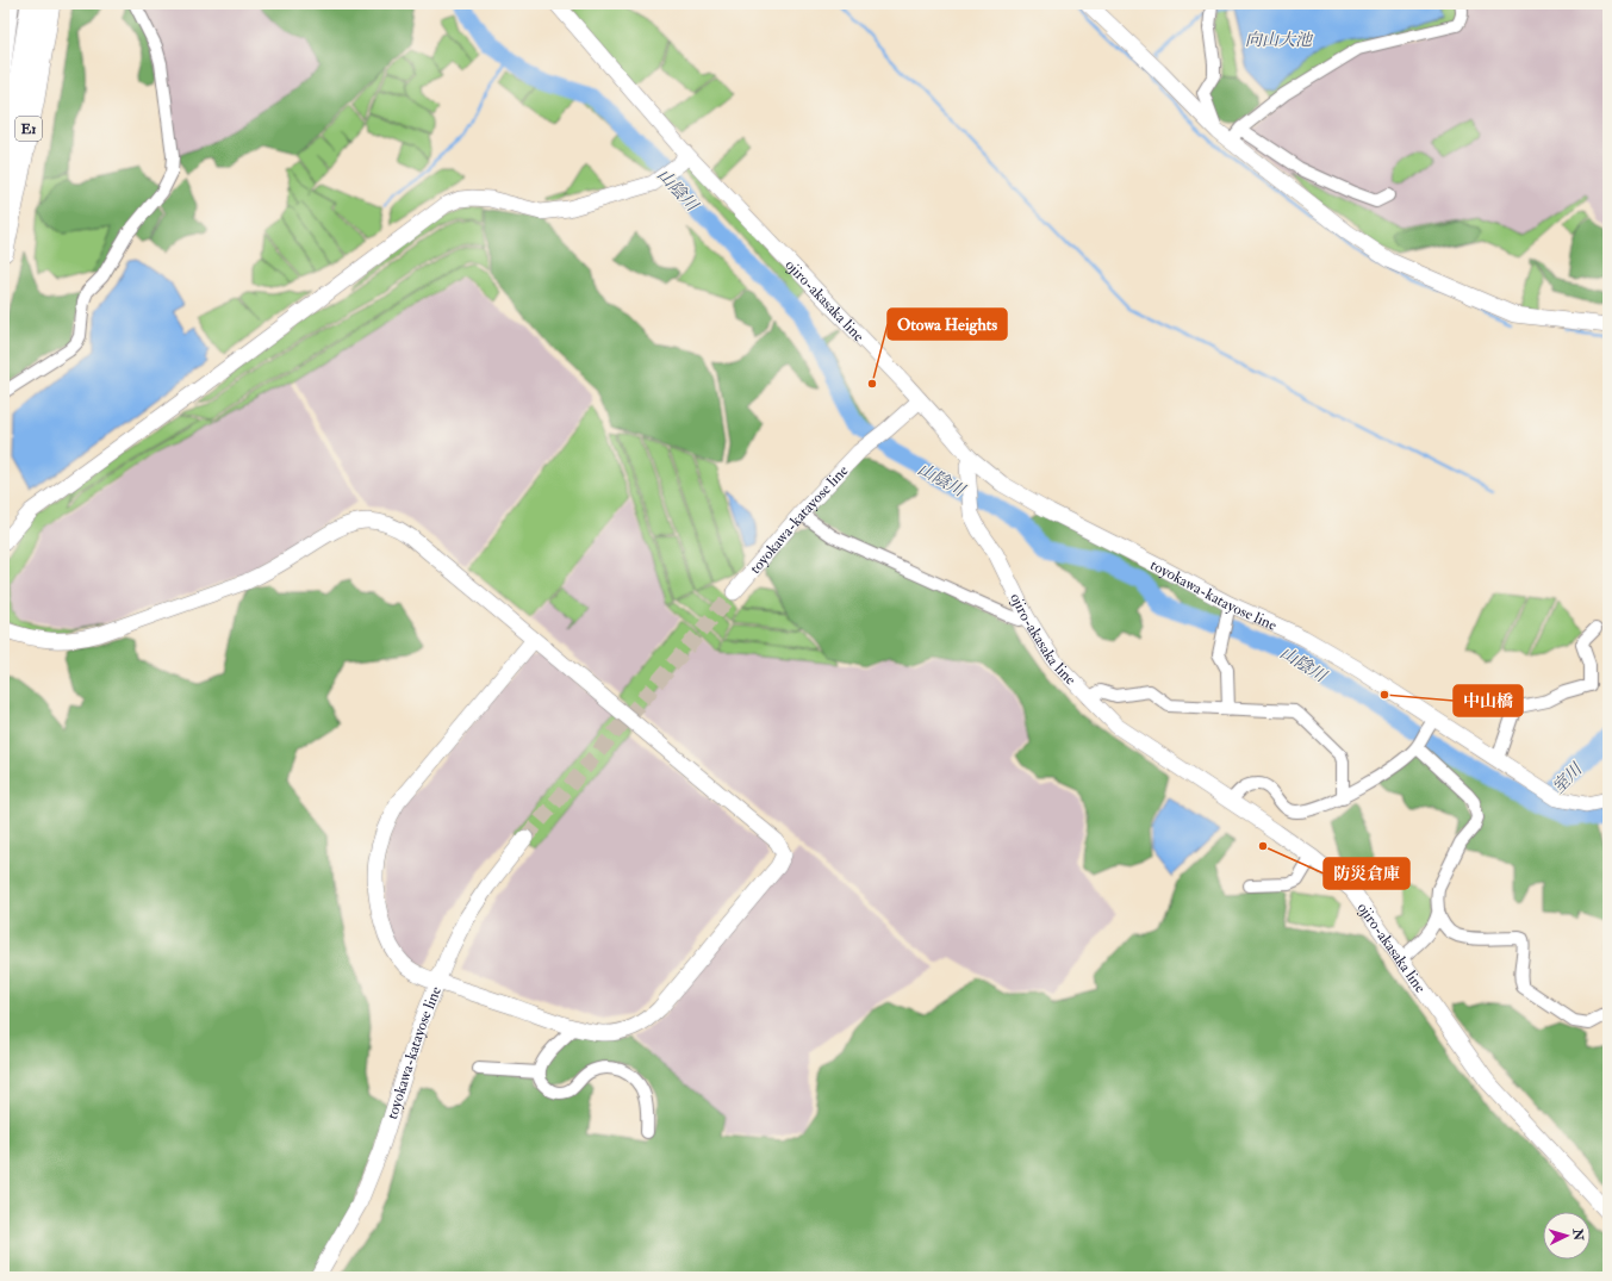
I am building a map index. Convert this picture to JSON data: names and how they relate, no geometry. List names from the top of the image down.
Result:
{
  "streets": {
    "highway": ["E1"],
    "street": ["ojiro-akasaka line", "toyokawa-katayose line"]
  },
  "crossings": [
    ["ojiro-akasaka line", "toyokawa-katayose line"]
  ],
  "water": ["向山大池", "山陰川", "室川"],
  "places": ["Otowa Heights", "中山橋", "防災倉庫"],
  "north": "right"
}
